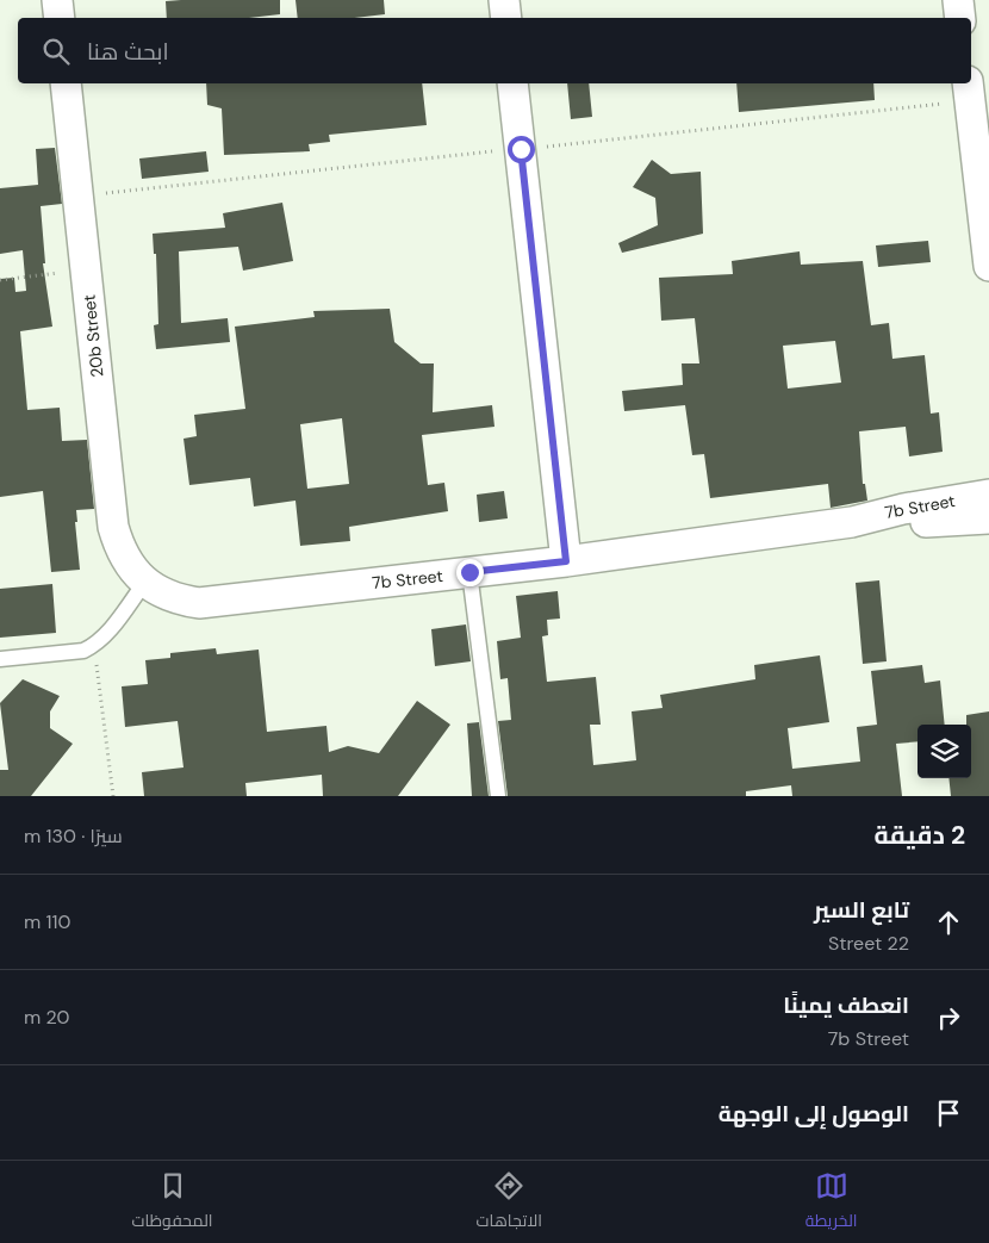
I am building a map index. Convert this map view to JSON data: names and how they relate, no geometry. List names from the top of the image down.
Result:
{
  "streets": {
    "street": ["20b Street", "7b Street"]
  },
  "crossings": [
    ["20b Street", "7b Street"]
  ],
  "page": {
    "search": "ابحث هنا",
    "heading": ["2 دقيقة", "سيرًا · 130 m"],
    "list": [
      ["تابع السير", "22 Street", "110 m"],
      ["انعطف يمينًا", "7b Street", "20 m"],
      "الوصول إلى الوجهة"
    ],
    "nav": ["الخريطة", "الاتجاهات", "المحفوظات"]
  }
}
